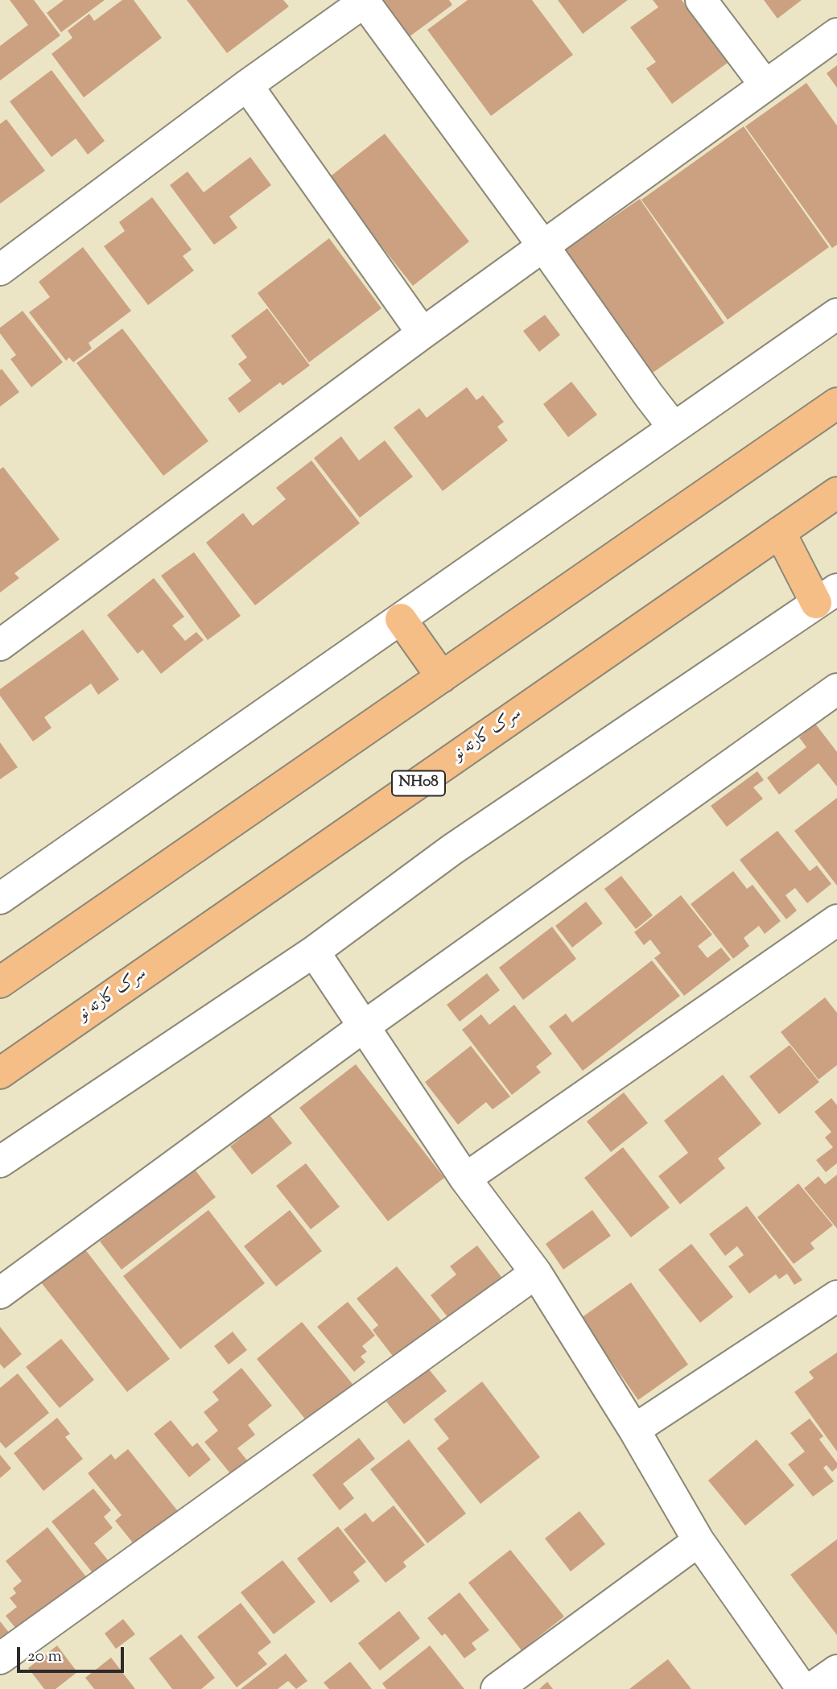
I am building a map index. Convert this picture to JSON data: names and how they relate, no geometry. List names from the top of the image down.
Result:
{
  "streets": {
    "highway": ["سرک کارته نو", "NH08"]
  },
  "scale_bar": "20 m"
}
